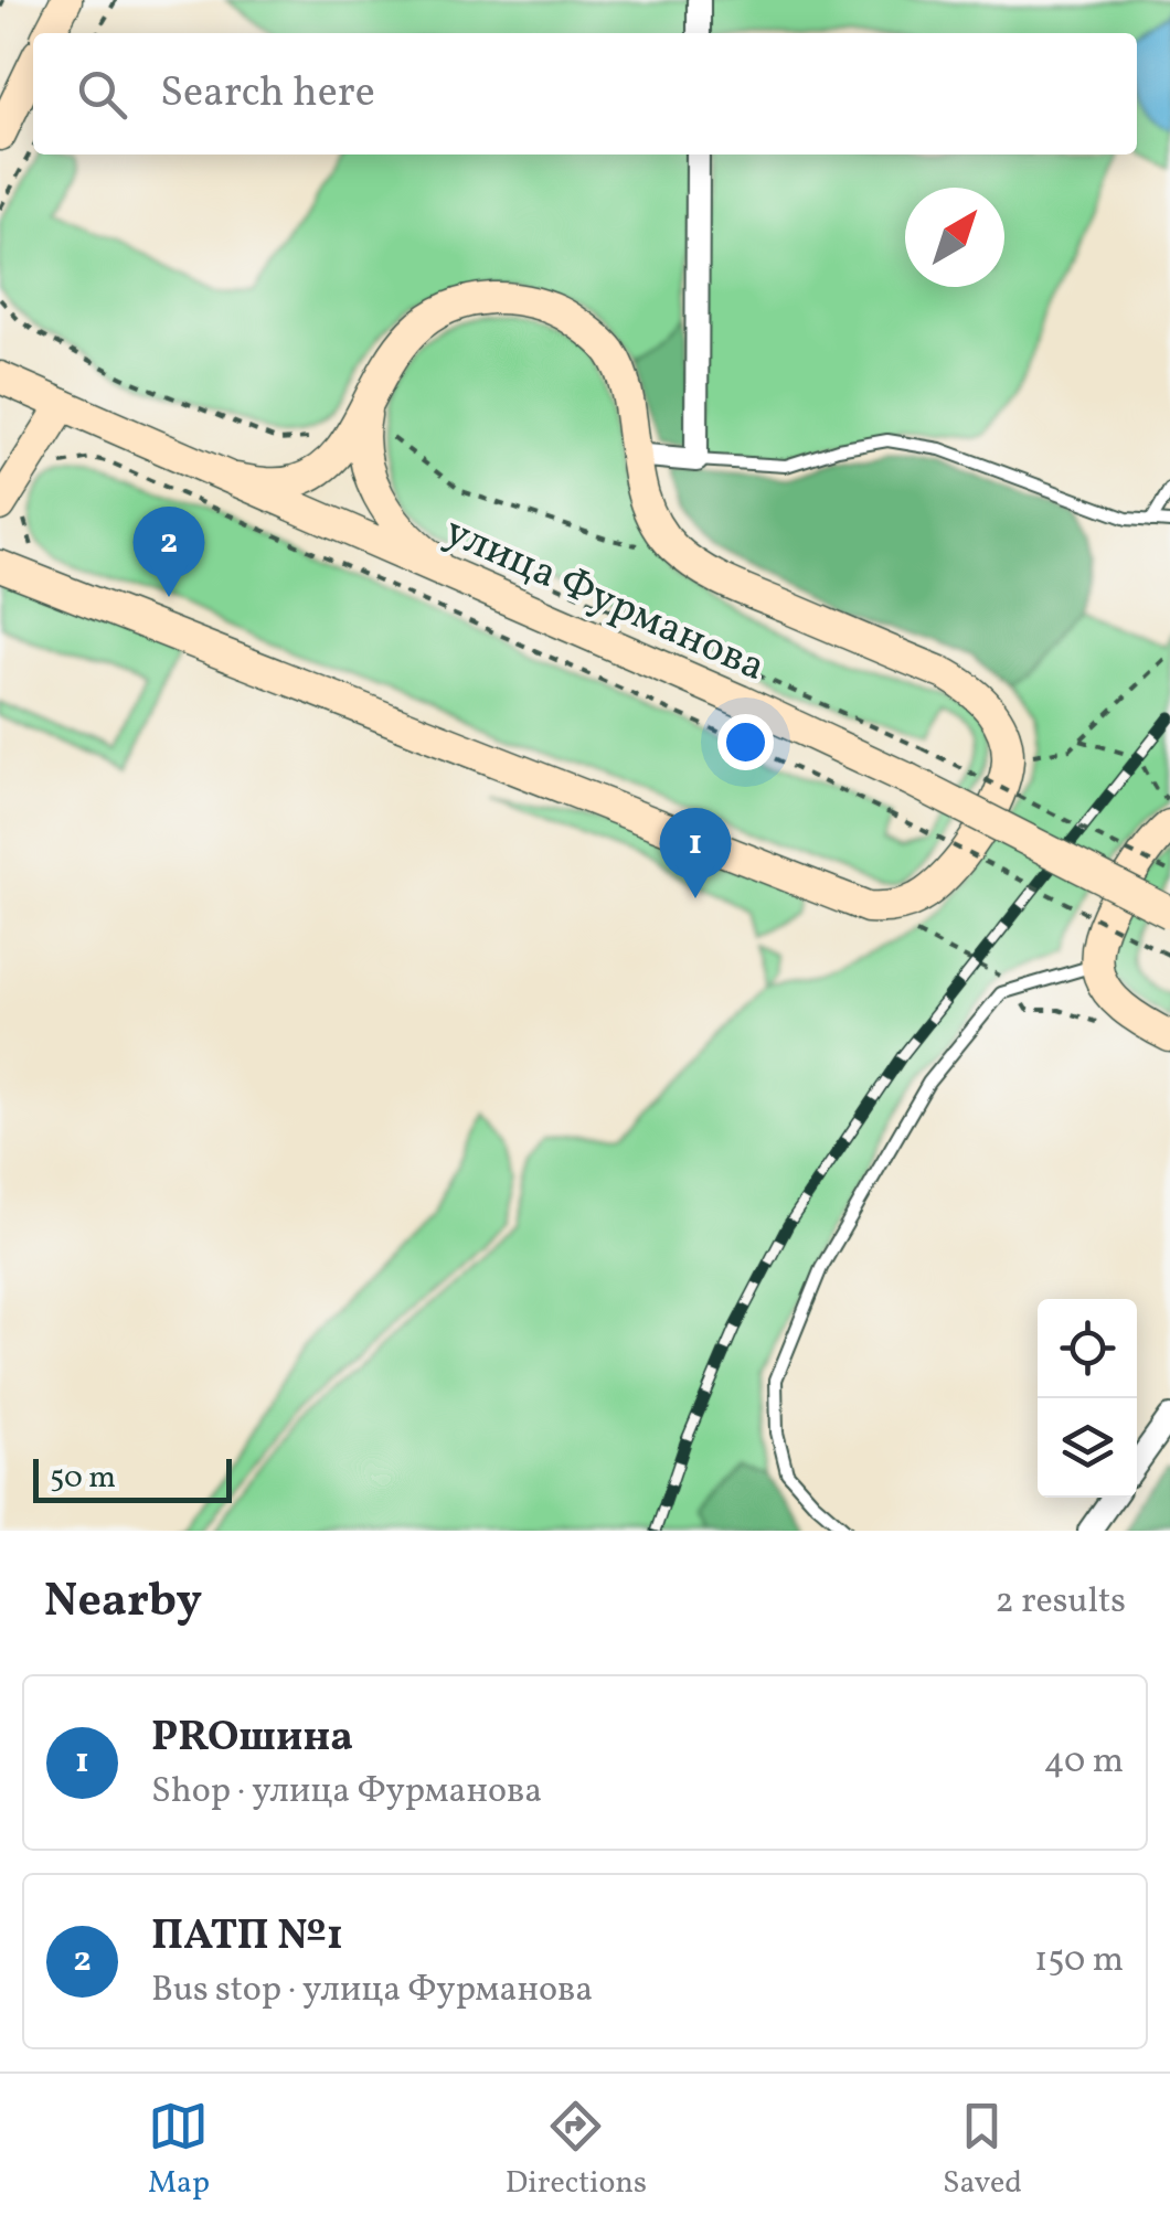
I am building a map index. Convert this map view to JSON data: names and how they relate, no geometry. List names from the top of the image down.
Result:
{
  "streets": {
    "street": ["улица Фурманова"]
  },
  "scale_bar": "50 m",
  "north": "top right",
  "page": {
    "search": "Search here",
    "pins": ["2", "1"],
    "scale": "50 m",
    "heading": ["Nearby", "2 results"],
    "list": [
      {
        "mark": "1",
        "name": "PROшина",
        "note": "Shop · улица Фурманова",
        "value": "40 m"
      },
      {
        "mark": "2",
        "name": "ПАТП №1",
        "note": "Bus stop · улица Фурманова",
        "value": "150 m"
      }
    ],
    "nav": ["Map", "Directions", "Saved"]
  }
}
